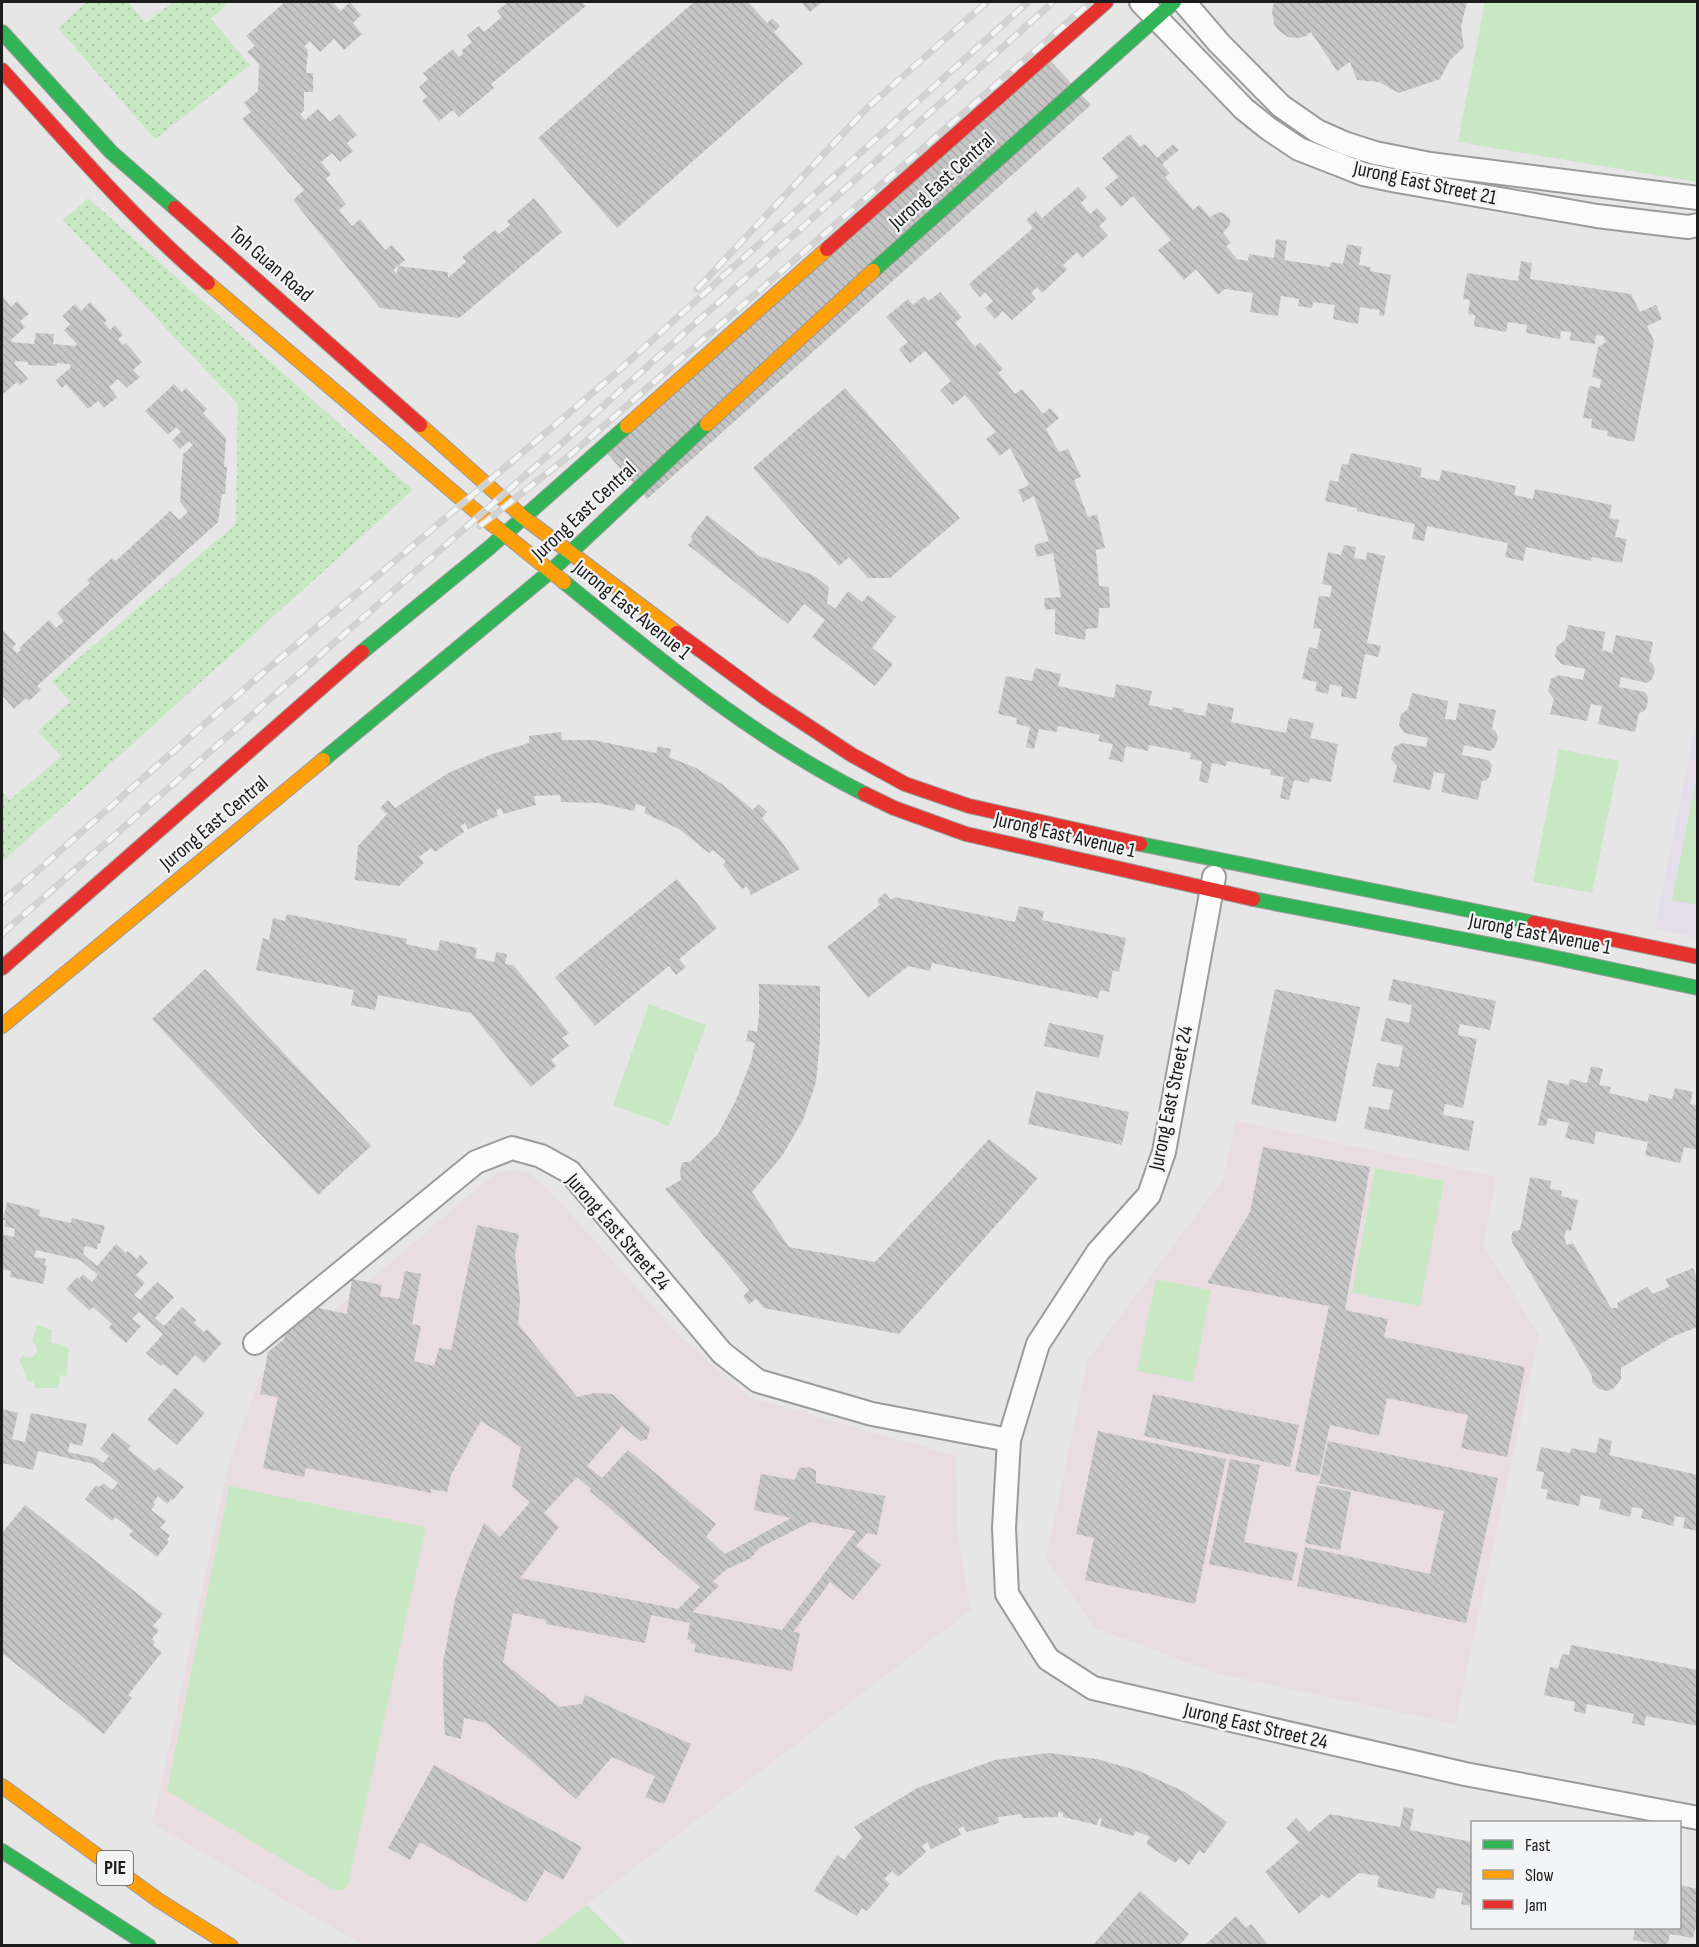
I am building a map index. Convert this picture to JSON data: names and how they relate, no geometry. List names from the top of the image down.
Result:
{
  "streets": {
    "main road": [
      "Jurong East Central",
      "Toh Guan Road",
      "Jurong East Avenue 1",
      "PIE"
    ],
    "street": ["Jurong East Street 21", "Jurong East Street 24"]
  },
  "crossings": [
    ["Jurong East Central", "Jurong East Street 21"],
    ["Jurong East Central", "Toh Guan Road"],
    ["Jurong East Central", "Jurong East Avenue 1"],
    ["Toh Guan Road", "Jurong East Avenue 1"],
    ["Jurong East Avenue 1", "Jurong East Street 24"]
  ],
  "legend": ["Fast", "Slow", "Jam"]
}
